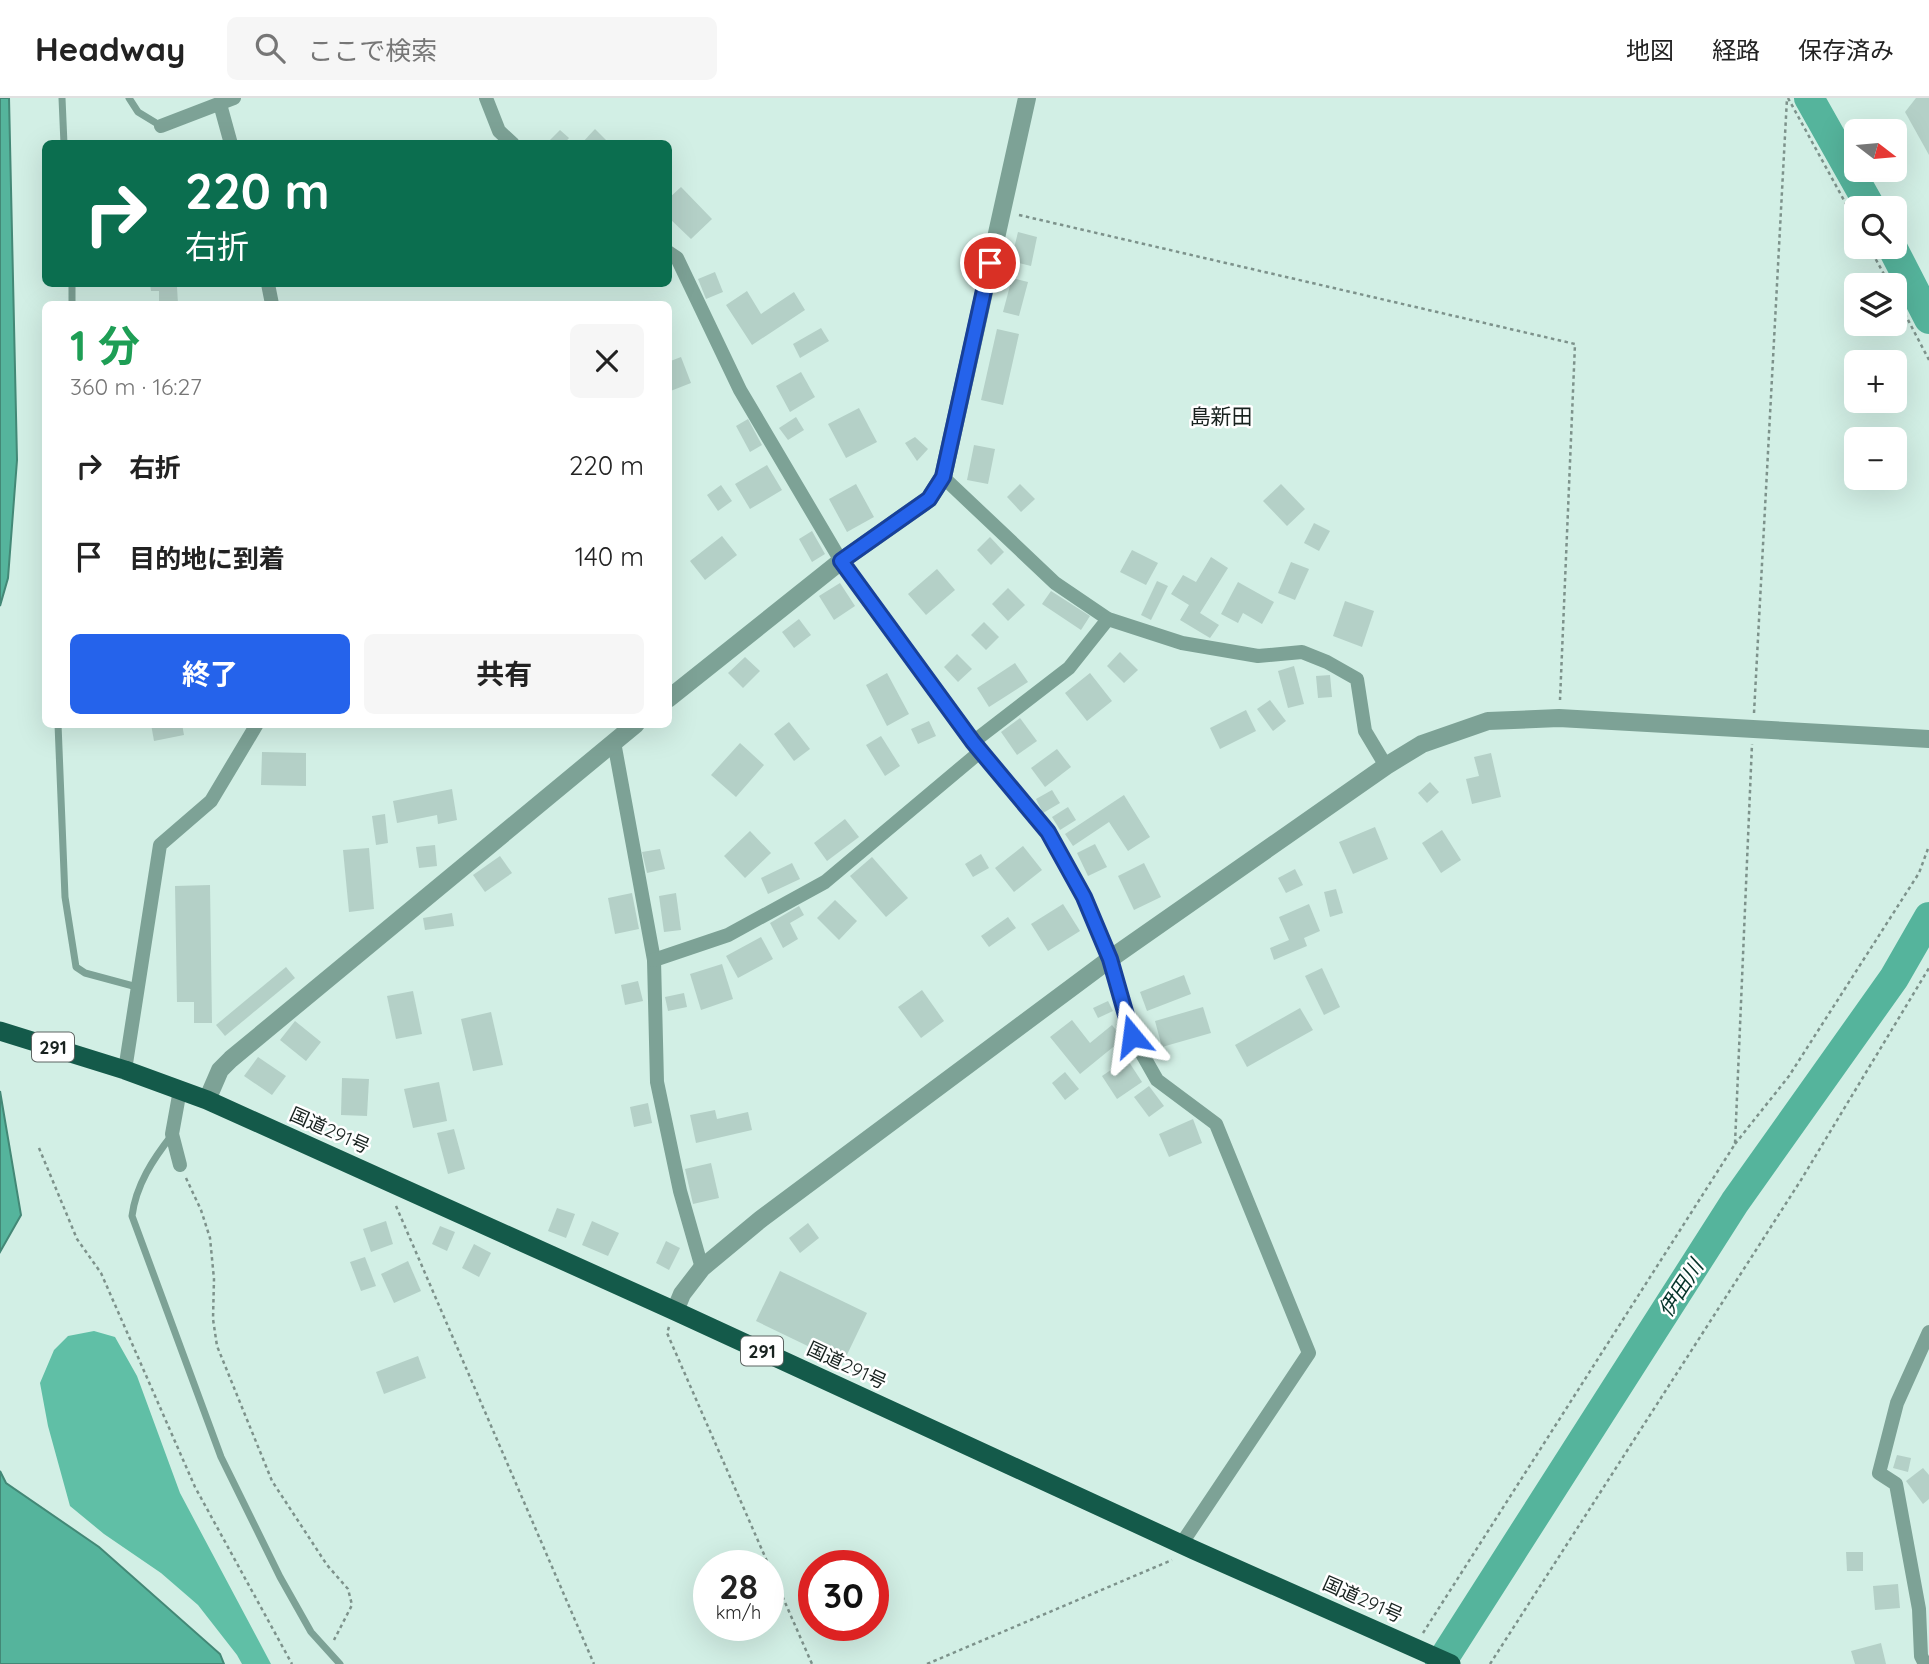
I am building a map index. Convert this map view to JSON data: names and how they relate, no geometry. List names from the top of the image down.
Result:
{
  "streets": {
    "highway": ["291", "国道291号"]
  },
  "districts": ["島新田"],
  "water": ["伊田川"],
  "north": "right",
  "page": {
    "header": "Headway",
    "search": "ここで検索",
    "nav": ["地図", "経路", "保存済み"],
    "map_buttons": ["+", "−"],
    "turn": ["220 m", "右折"],
    "heading": ["1 分", "360 m · 16:27"],
    "list": [
      {
        "name": "右折",
        "value": "220 m"
      },
      {
        "name": "目的地に到着",
        "value": "140 m"
      }
    ],
    "buttons": ["終了", "共有"],
    "speed": "28 km/h",
    "limit": "30"
  }
}
